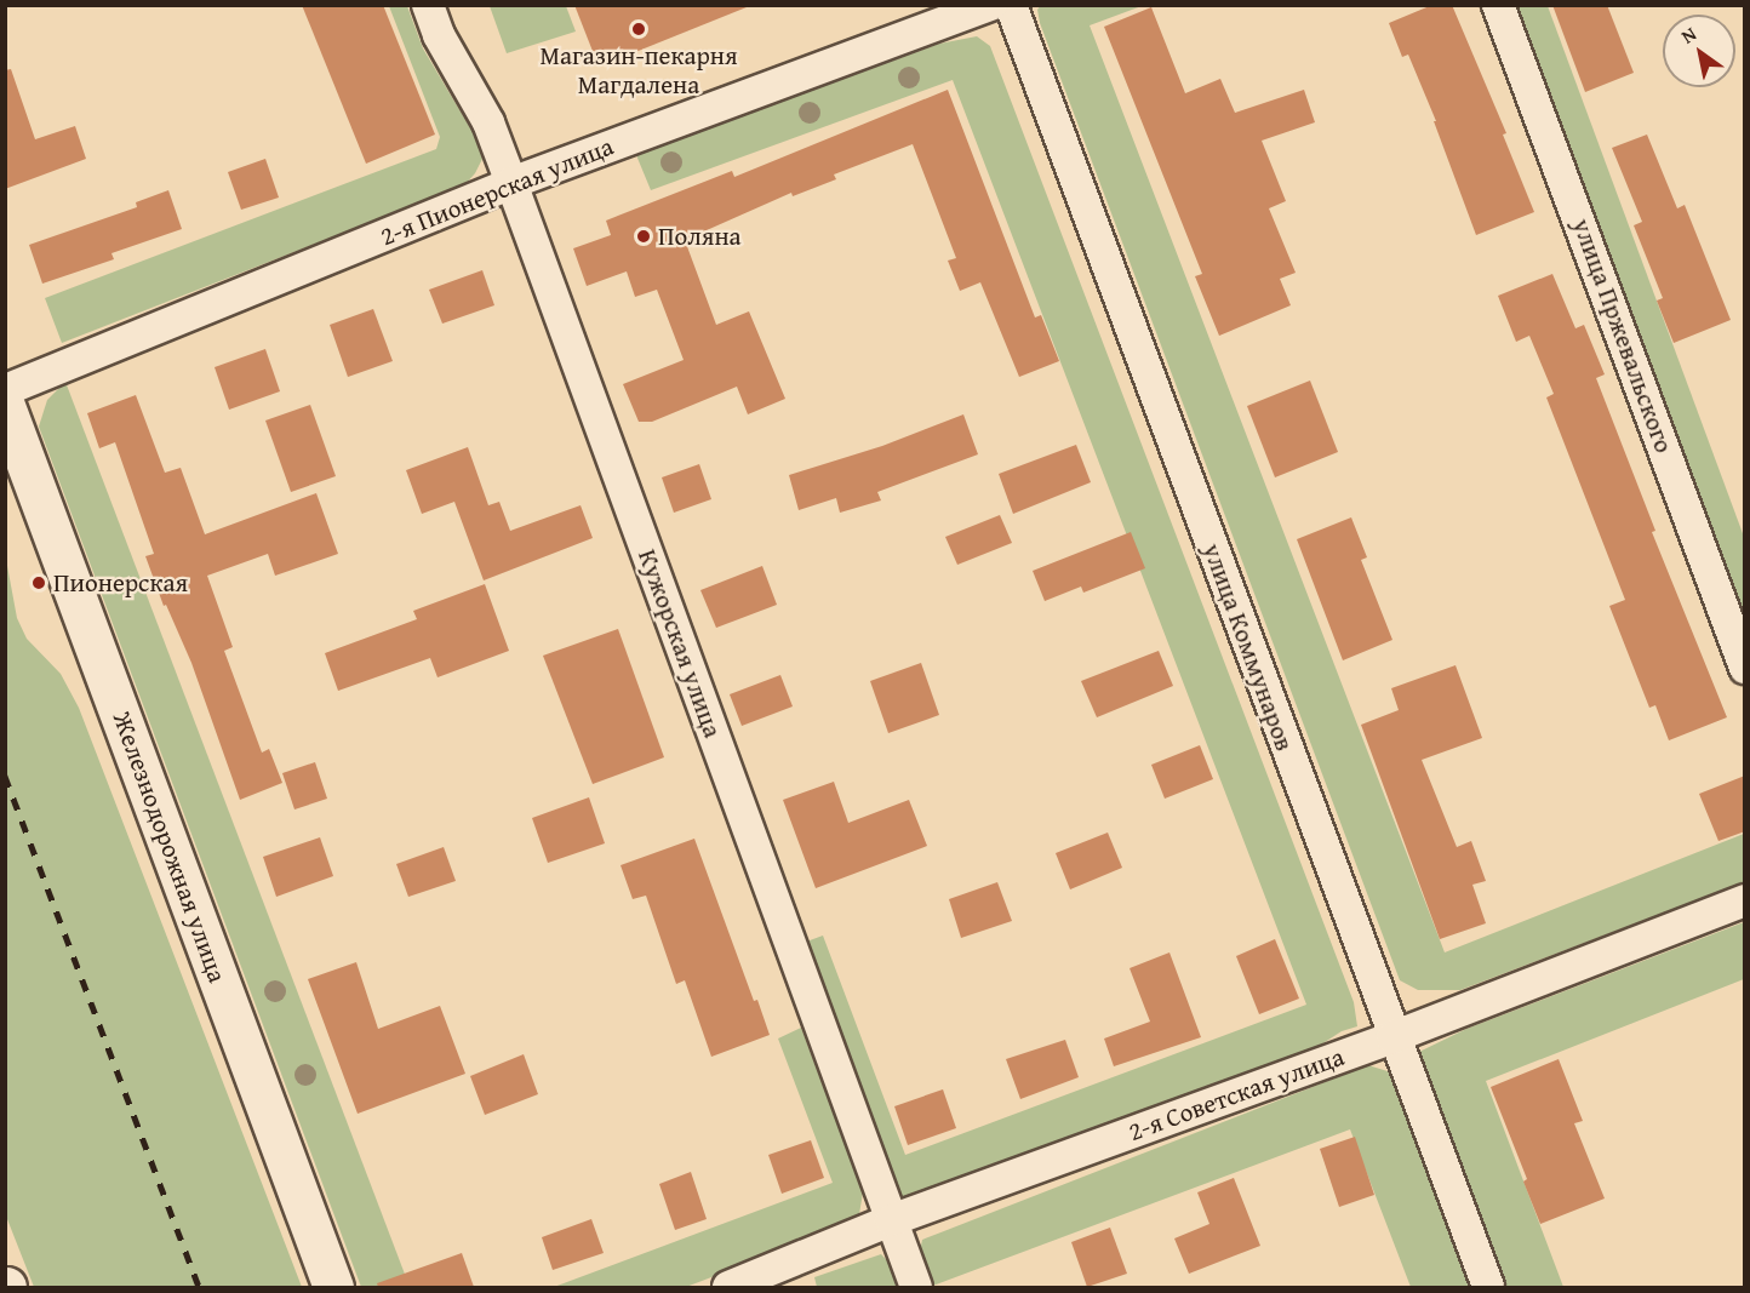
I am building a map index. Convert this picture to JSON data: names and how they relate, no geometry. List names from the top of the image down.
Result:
{
  "streets": {
    "main road": ["Железнодорожная улица"],
    "street": [
      "2-я Пионерская улица",
      "улица Пржевальского",
      "Кужорская улица",
      "улица Коммунаров",
      "2-я Советская улица"
    ]
  },
  "crossings": [
    ["2-я Пионерская улица", "Кужорская улица"],
    ["Кужорская улица", "2-я Советская улица"],
    ["улица Коммунаров", "2-я Советская улица"]
  ],
  "places": ["Магазин-пекарня Магдалена", "Поляна", "Пионерская"],
  "north": "top left"
}
